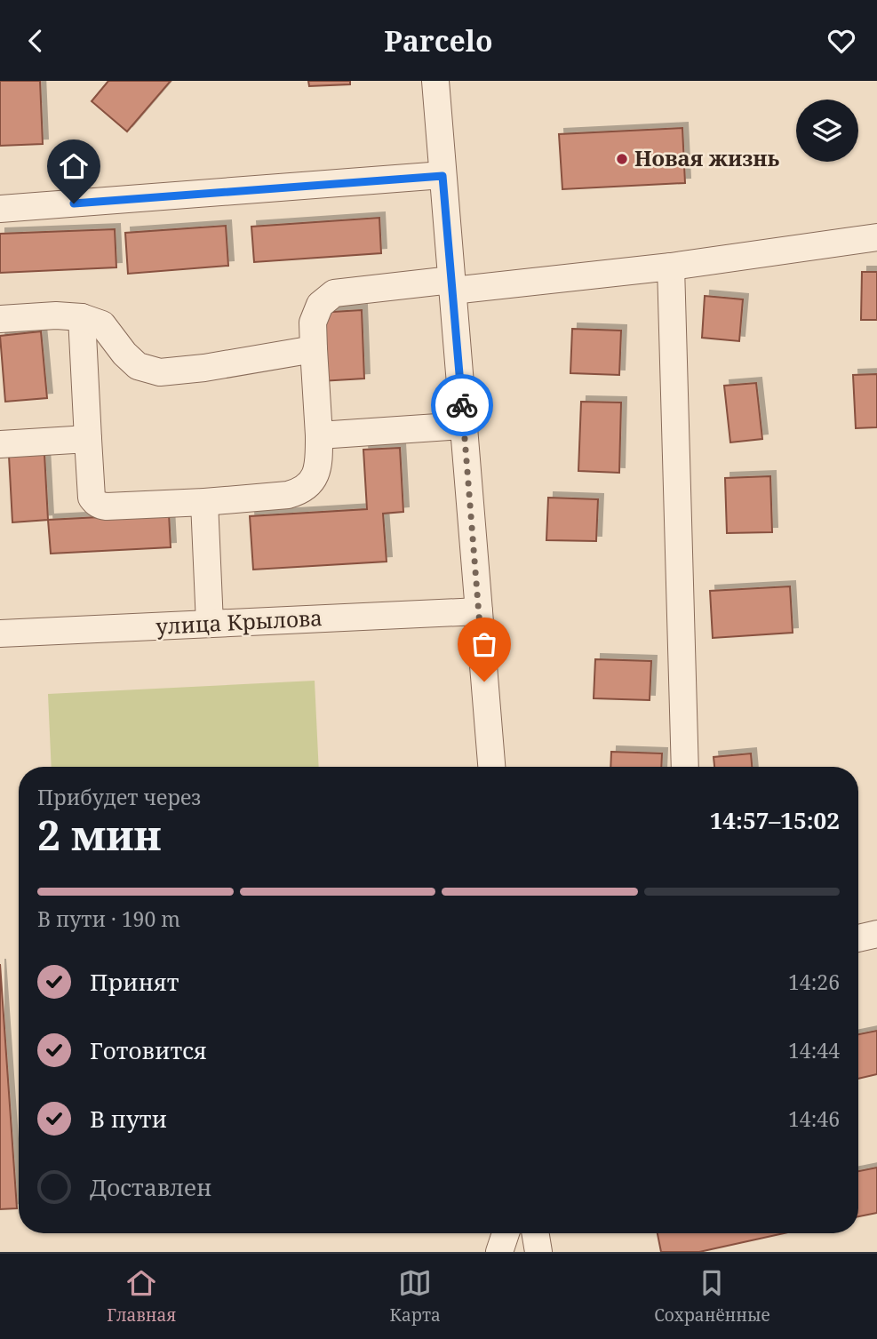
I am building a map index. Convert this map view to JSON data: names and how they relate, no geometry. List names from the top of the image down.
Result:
{
  "streets": {
    "street": ["улица Крылова"]
  },
  "places": ["Новая жизнь"],
  "page": {
    "header": "Parcelo",
    "heading": ["2 мин", "Прибудет через", "14:57–15:02"],
    "bar": "В пути · 190 m",
    "list": [
      ["Принят", "14:26"],
      ["Готовится", "14:44"],
      ["В пути", "14:46"],
      "Доставлен"
    ],
    "tabs": ["Главная", "Карта", "Сохранённые"]
  }
}
